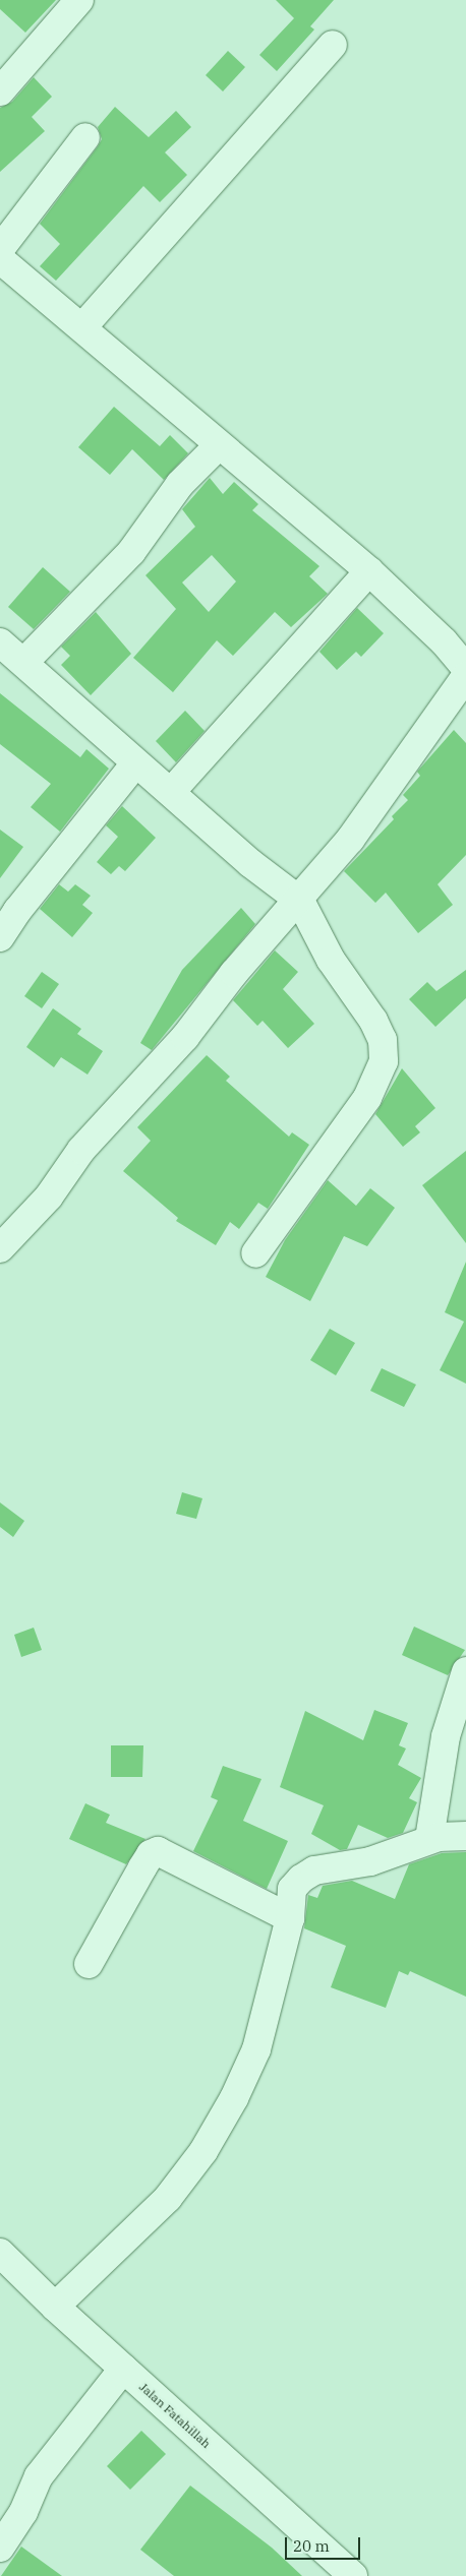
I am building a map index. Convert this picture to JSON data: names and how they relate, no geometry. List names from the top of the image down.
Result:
{
  "streets": {
    "street": ["Jalan Fatahillah"]
  },
  "scale_bar": "20 m"
}
